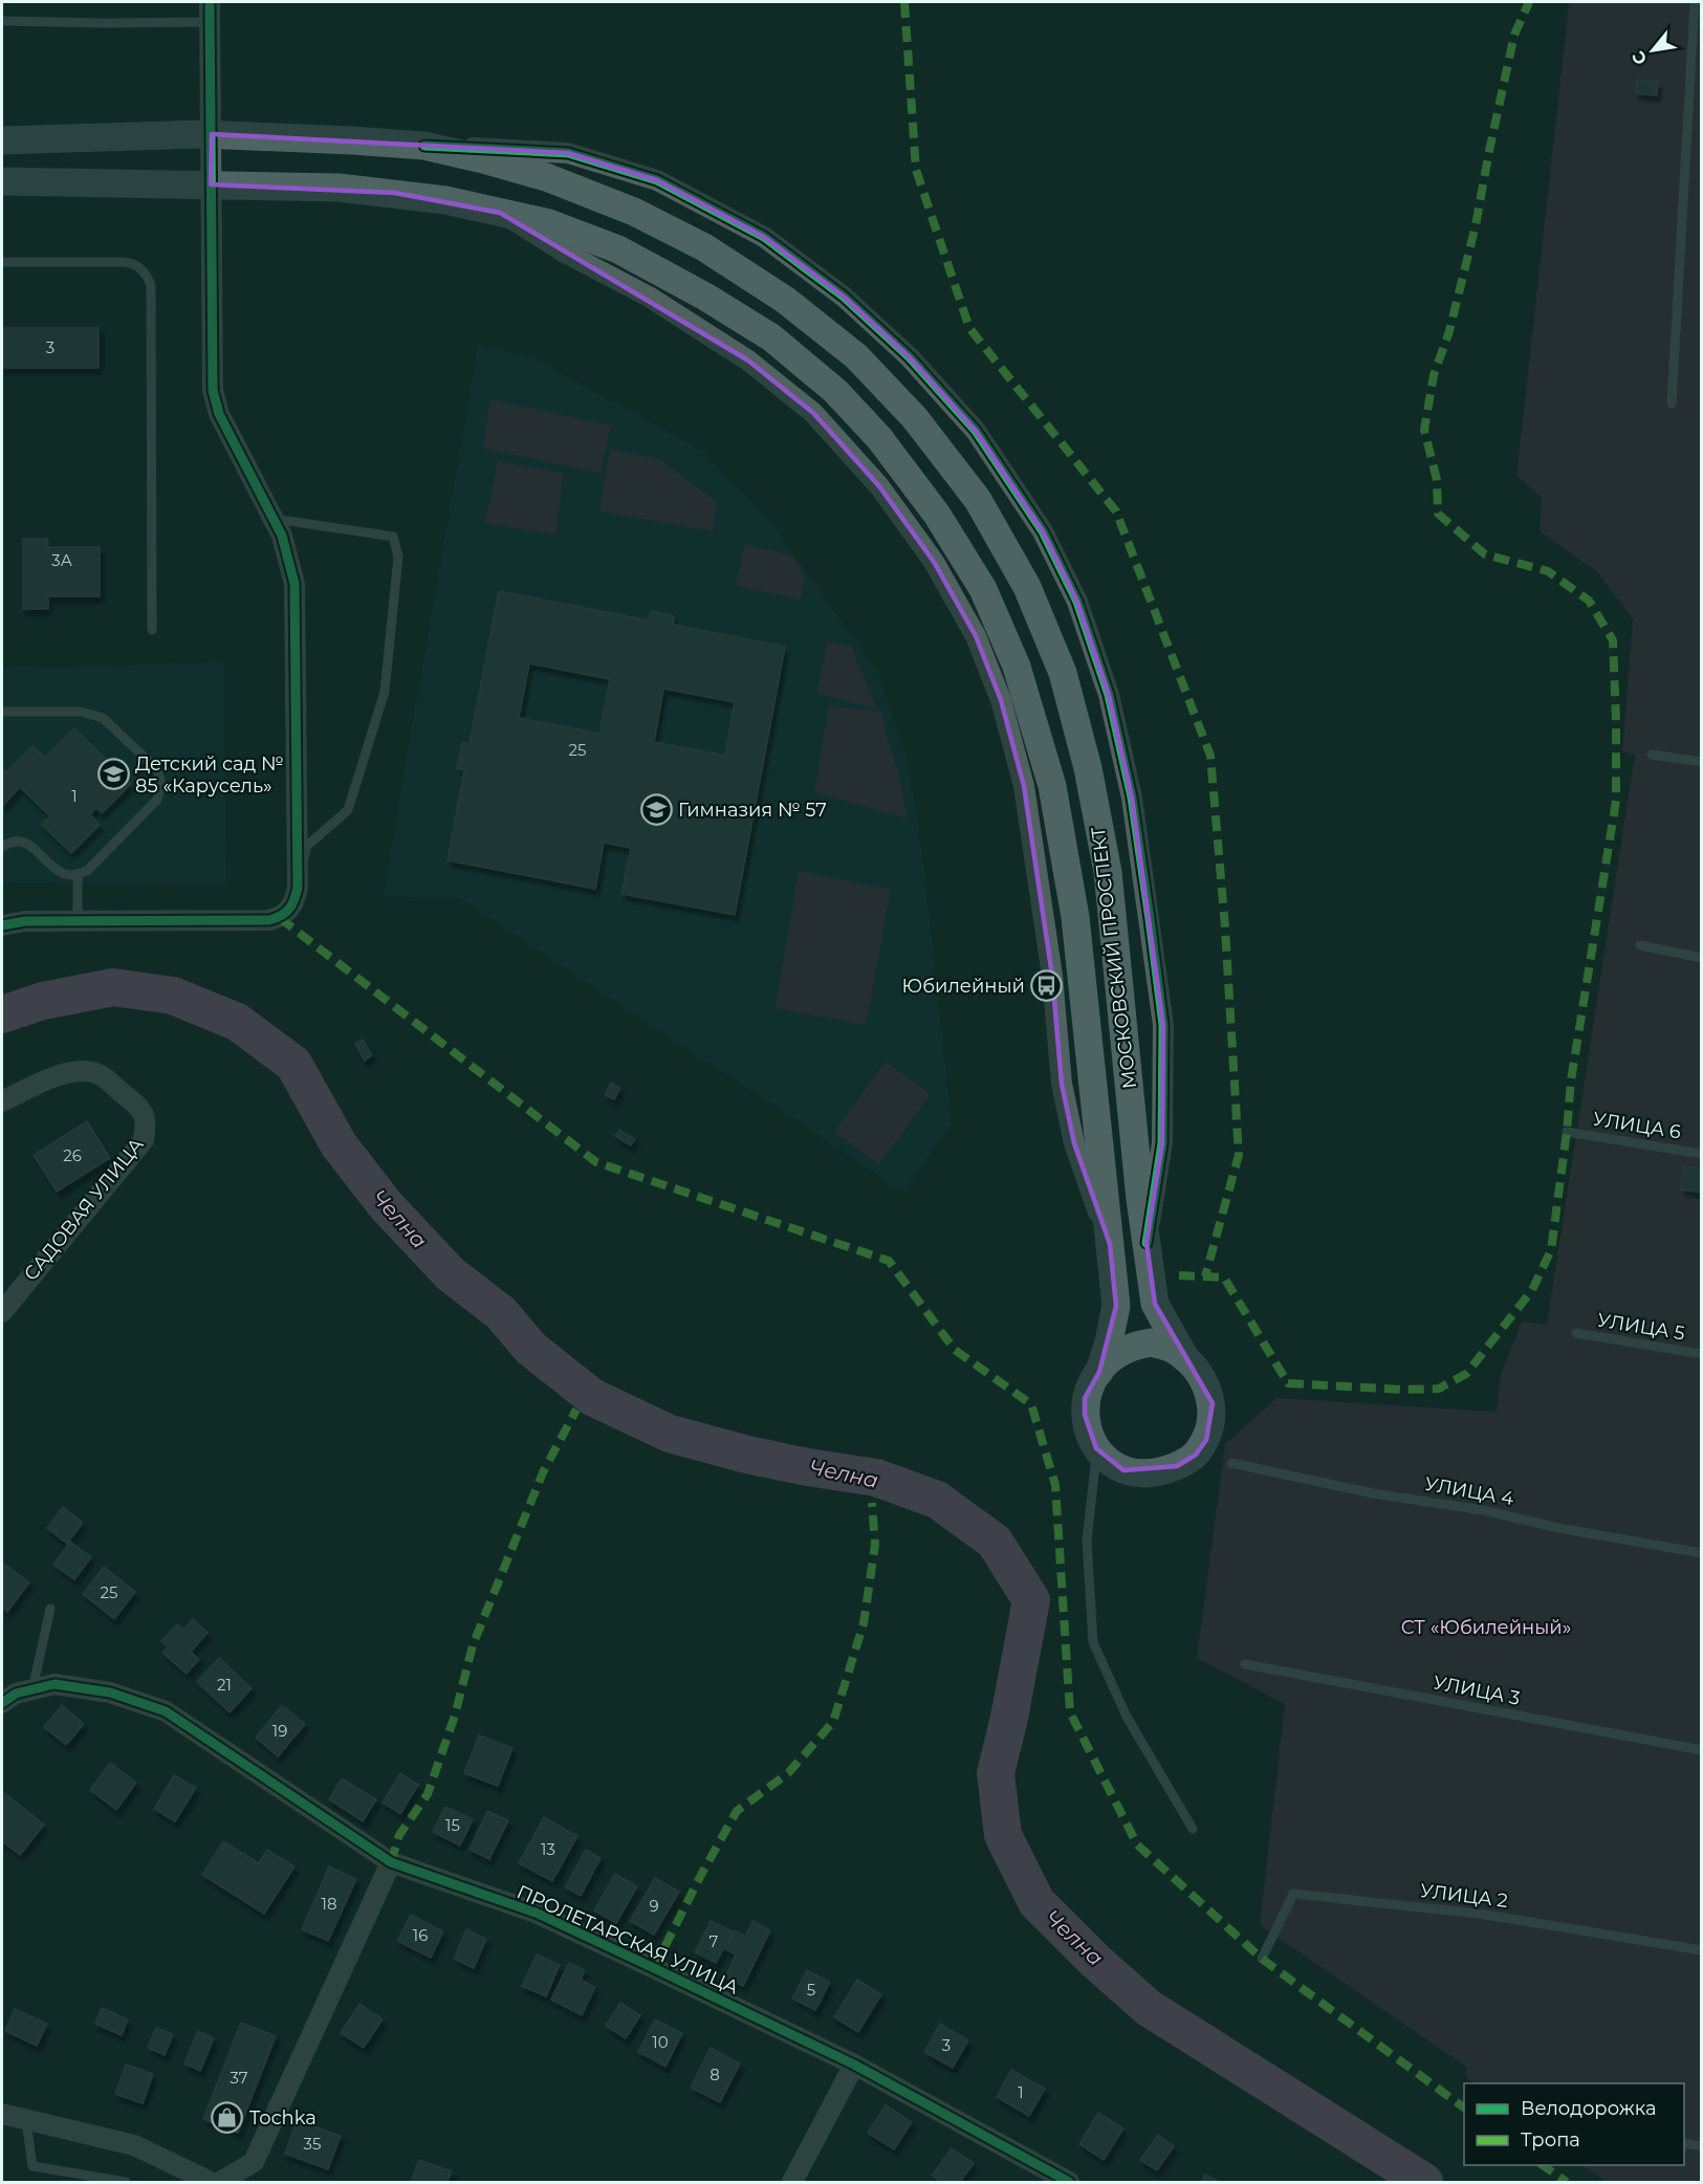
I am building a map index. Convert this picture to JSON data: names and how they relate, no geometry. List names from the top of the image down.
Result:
{
  "streets": {
    "main road": ["МОСКОВСКИЙ ПРОСПЕКТ"],
    "street": ["САДОВАЯ УЛИЦА", "ПРОЛЕТАРСКАЯ УЛИЦА"],
    "lane": [
      "УЛИЦА 6",
      "УЛИЦА 5",
      "УЛИЦА 4",
      "УЛИЦА 3",
      "УЛИЦА 2"
    ]
  },
  "water": ["Челна"],
  "parks": ["СТ «Юбилейный»"],
  "places": {
    "school or university": ["Детский сад № 85 «Карусель»", "Гимназия № 57"],
    "bus stop": ["Юбилейный"],
    "shop": ["Tochka"]
  },
  "house_numbers": [
    "3",
    "3А",
    "25",
    "1",
    "26",
    "25",
    "21",
    "19",
    "15",
    "13",
    "18",
    "9",
    "16",
    "7",
    "5",
    "10",
    "3",
    "8",
    "37",
    "1",
    "35"
  ],
  "legend": ["Велодорожка", "Тропа"],
  "north": "bottom left"
}
